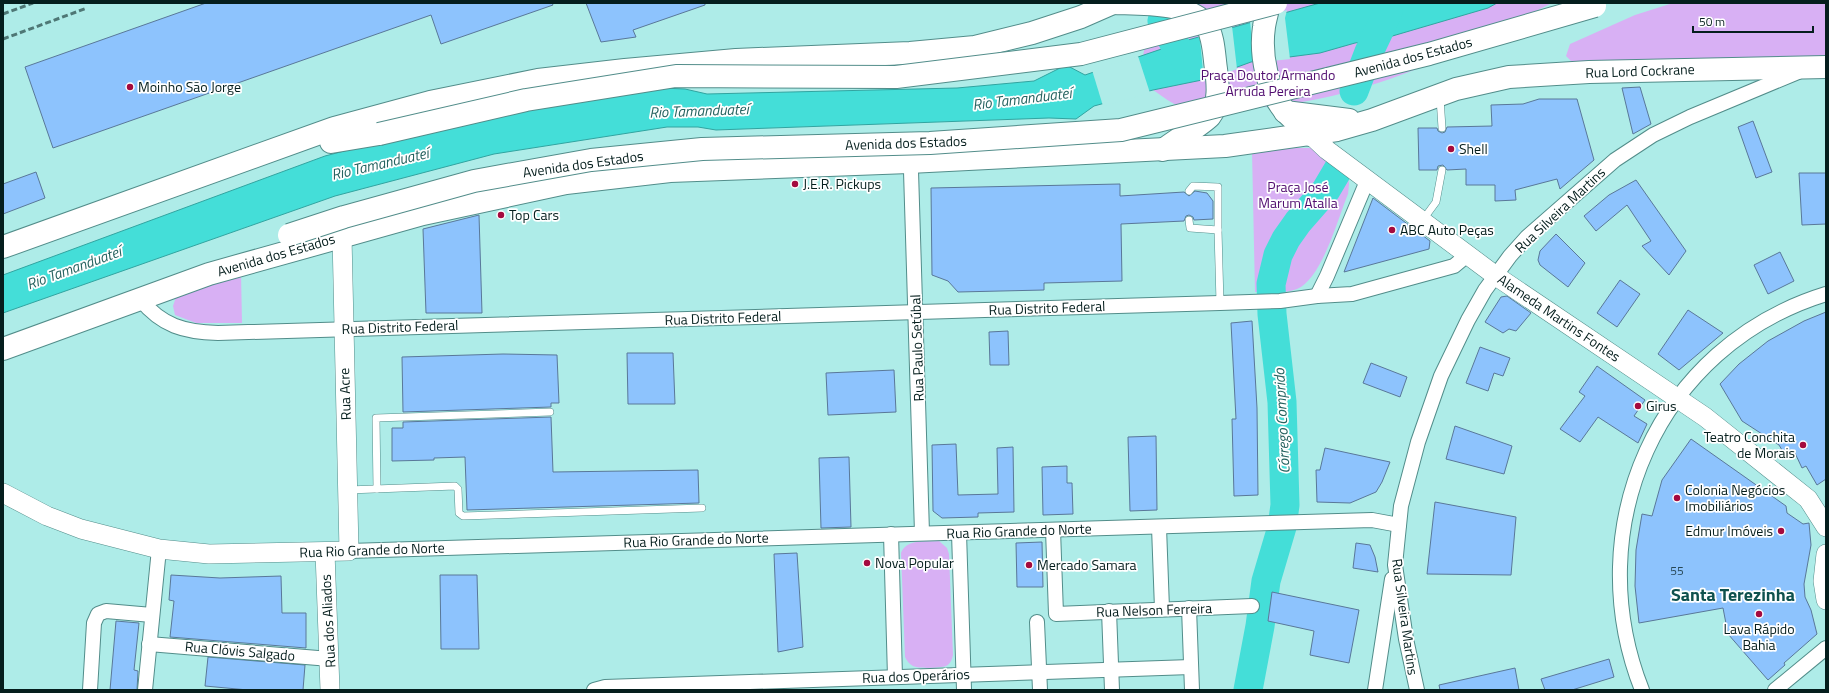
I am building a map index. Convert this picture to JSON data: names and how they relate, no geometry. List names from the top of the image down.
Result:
{
  "streets": {
    "highway": ["Avenida dos Estados", "Rua Lord Cockrane"],
    "street": [
      "Rua Silveira Martins",
      "Rua Distrito Federal",
      "Alameda Martins Fontes",
      "Rua Paulo Setúbal",
      "Rua Acre",
      "Rua Rio Grande do Norte",
      "Rua Nelson Ferreira",
      "Rua dos Aliados",
      "Rua Clóvis Salgado",
      "Rua dos Operários"
    ]
  },
  "crossings": [
    ["Avenida dos Estados", "Rua Lord Cockrane"],
    ["Avenida dos Estados", "Rua Distrito Federal"],
    ["Avenida dos Estados", "Alameda Martins Fontes"],
    ["Avenida dos Estados", "Rua Paulo Setúbal"],
    ["Avenida dos Estados", "Rua Acre"],
    ["Rua Lord Cockrane", "Rua Silveira Martins"],
    ["Rua Silveira Martins", "Alameda Martins Fontes"],
    ["Rua Silveira Martins", "Rua Rio Grande do Norte"],
    ["Rua Distrito Federal", "Alameda Martins Fontes"],
    ["Rua Distrito Federal", "Rua Paulo Setúbal"],
    ["Rua Distrito Federal", "Rua Acre"],
    ["Rua Paulo Setúbal", "Rua Rio Grande do Norte"],
    ["Rua Acre", "Rua Rio Grande do Norte"],
    ["Rua Rio Grande do Norte", "Rua Nelson Ferreira"],
    ["Rua Rio Grande do Norte", "Rua dos Aliados"],
    ["Rua dos Aliados", "Rua Clóvis Salgado"]
  ],
  "districts": ["Santa Terezinha"],
  "water": ["Rio Tamanduateí", "Córrego Comprido"],
  "parks": ["Praça Doutor Armando Arruda Pereira", "Praça José Marum Atalla"],
  "places": [
    "Moinho São Jorge",
    "Shell",
    "J.E.R. Pickups",
    "Top Cars",
    "ABC Auto Peças",
    "Girus",
    "Teatro Conchita de Morais",
    "Colonia Negócios Imobiliários",
    "Edmur Imóveis",
    "Nova Popular",
    "Mercado Samara",
    "Lava Rápido Bahia"
  ],
  "house_numbers": ["55"],
  "scale_bar": "50 m"
}
